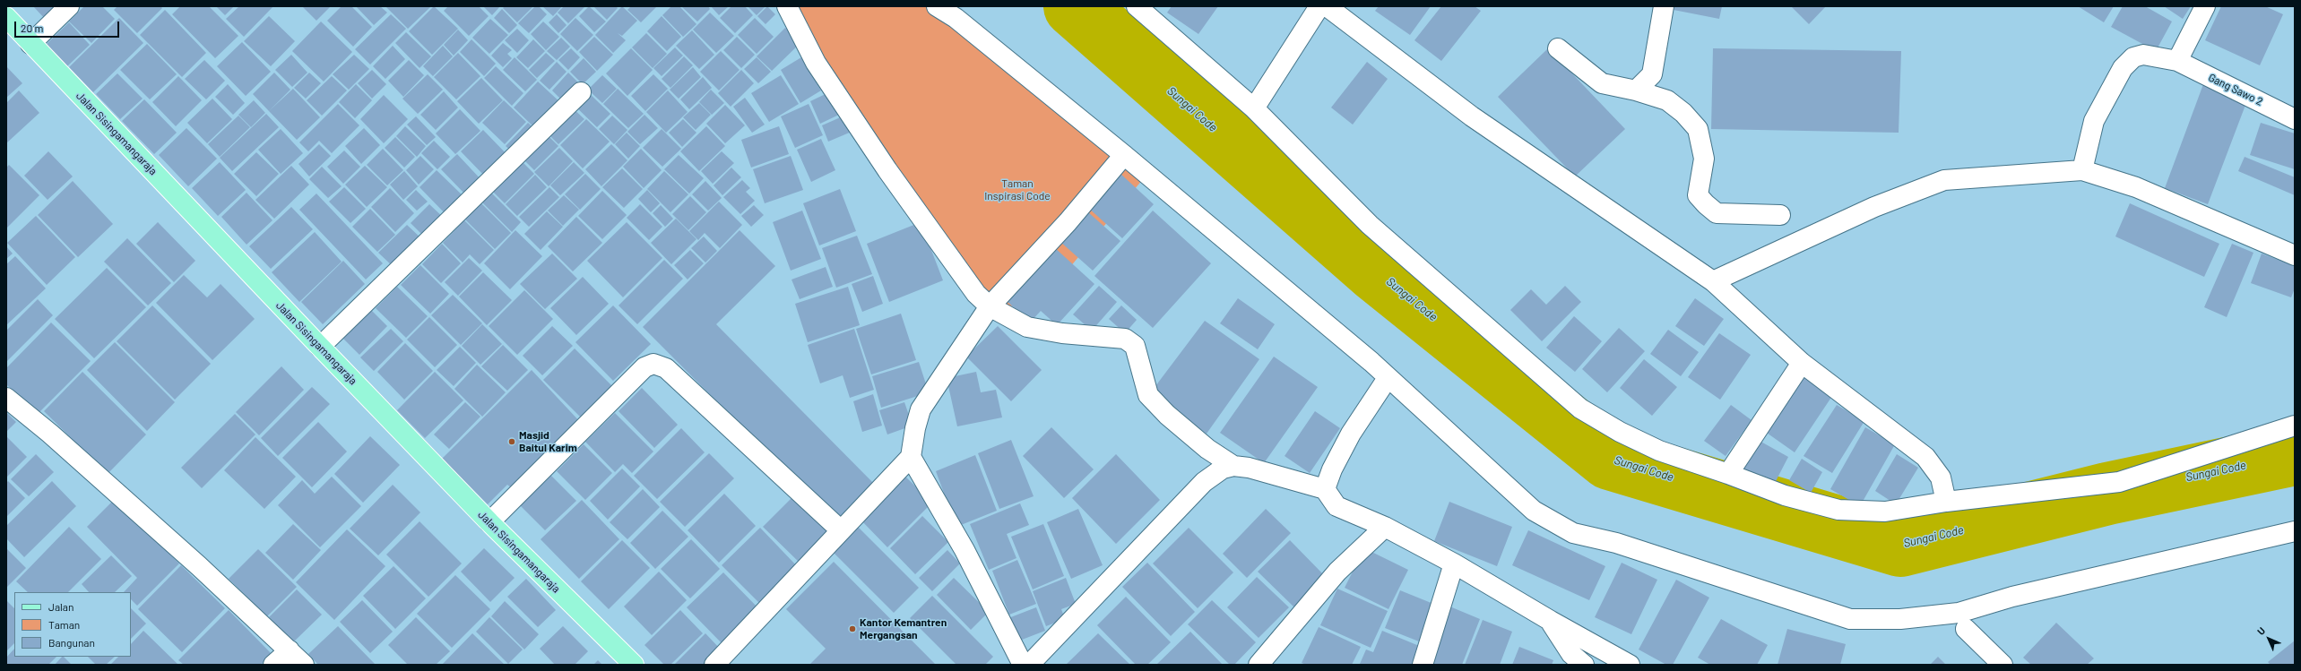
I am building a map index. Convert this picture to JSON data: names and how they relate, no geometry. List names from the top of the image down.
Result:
{
  "streets": {
    "main road": ["Jalan Sisingamangaraja"],
    "street": ["Gang Sawo 2"]
  },
  "water": ["Sungai Code"],
  "parks": ["Taman Inspirasi Code"],
  "places": ["Masjid Baitul Karim", "Kantor Kemantren Mergangsan"],
  "legend": ["Jalan", "Taman", "Bangunan"],
  "scale_bar": "20 m",
  "north": "top left"
}
